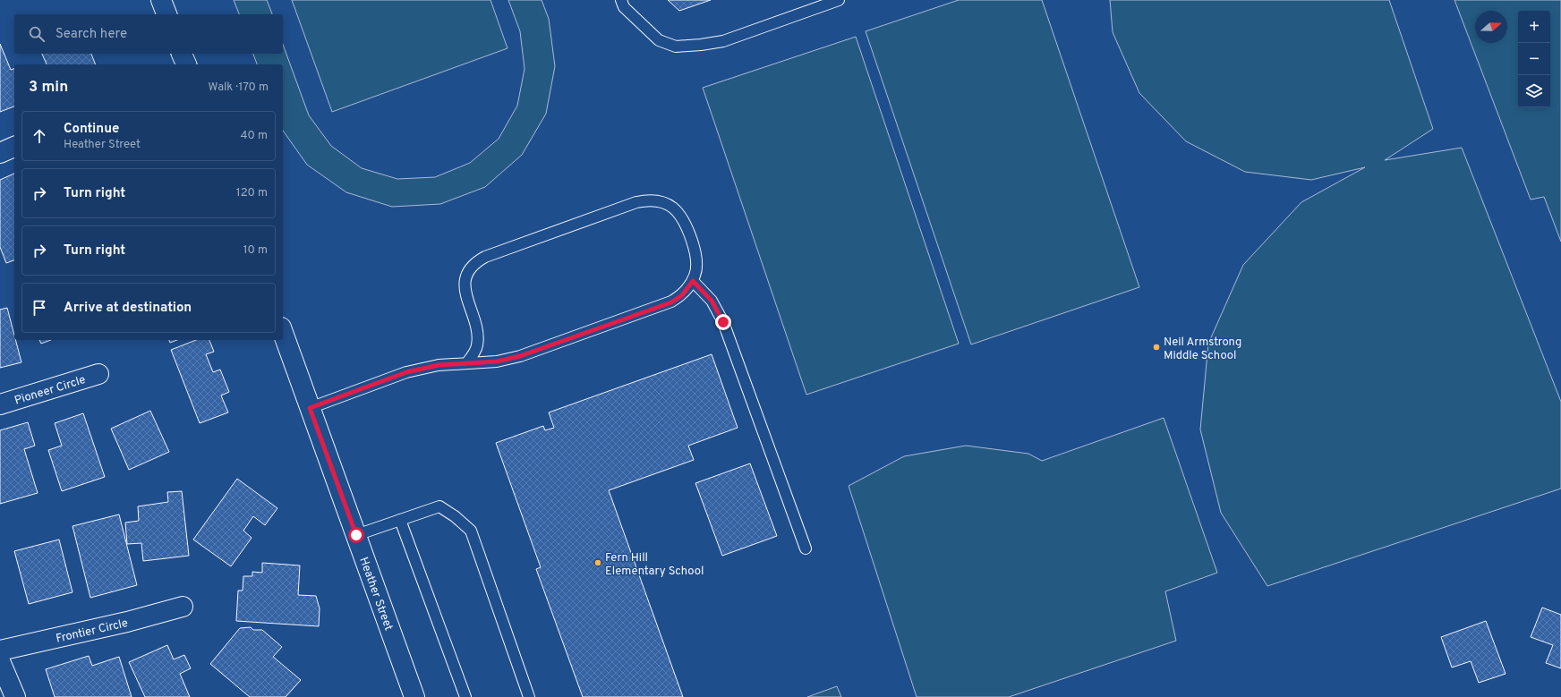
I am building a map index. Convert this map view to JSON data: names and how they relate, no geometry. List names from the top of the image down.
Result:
{
  "streets": {
    "street": ["Pioneer Circle", "Heather Street", "Frontier Circle"]
  },
  "places": ["Neil Armstrong Middle School", "Fern Hill Elementary School"],
  "north": "right",
  "page": {
    "map_buttons": ["+", "−"],
    "search": "Search here",
    "heading": ["3 min", "Walk · 170 m"],
    "list": [
      ["Continue", "Heather Street", "40 m"],
      ["Turn right", "120 m"],
      ["Turn right", "10 m"],
      "Arrive at destination"
    ]
  }
}
